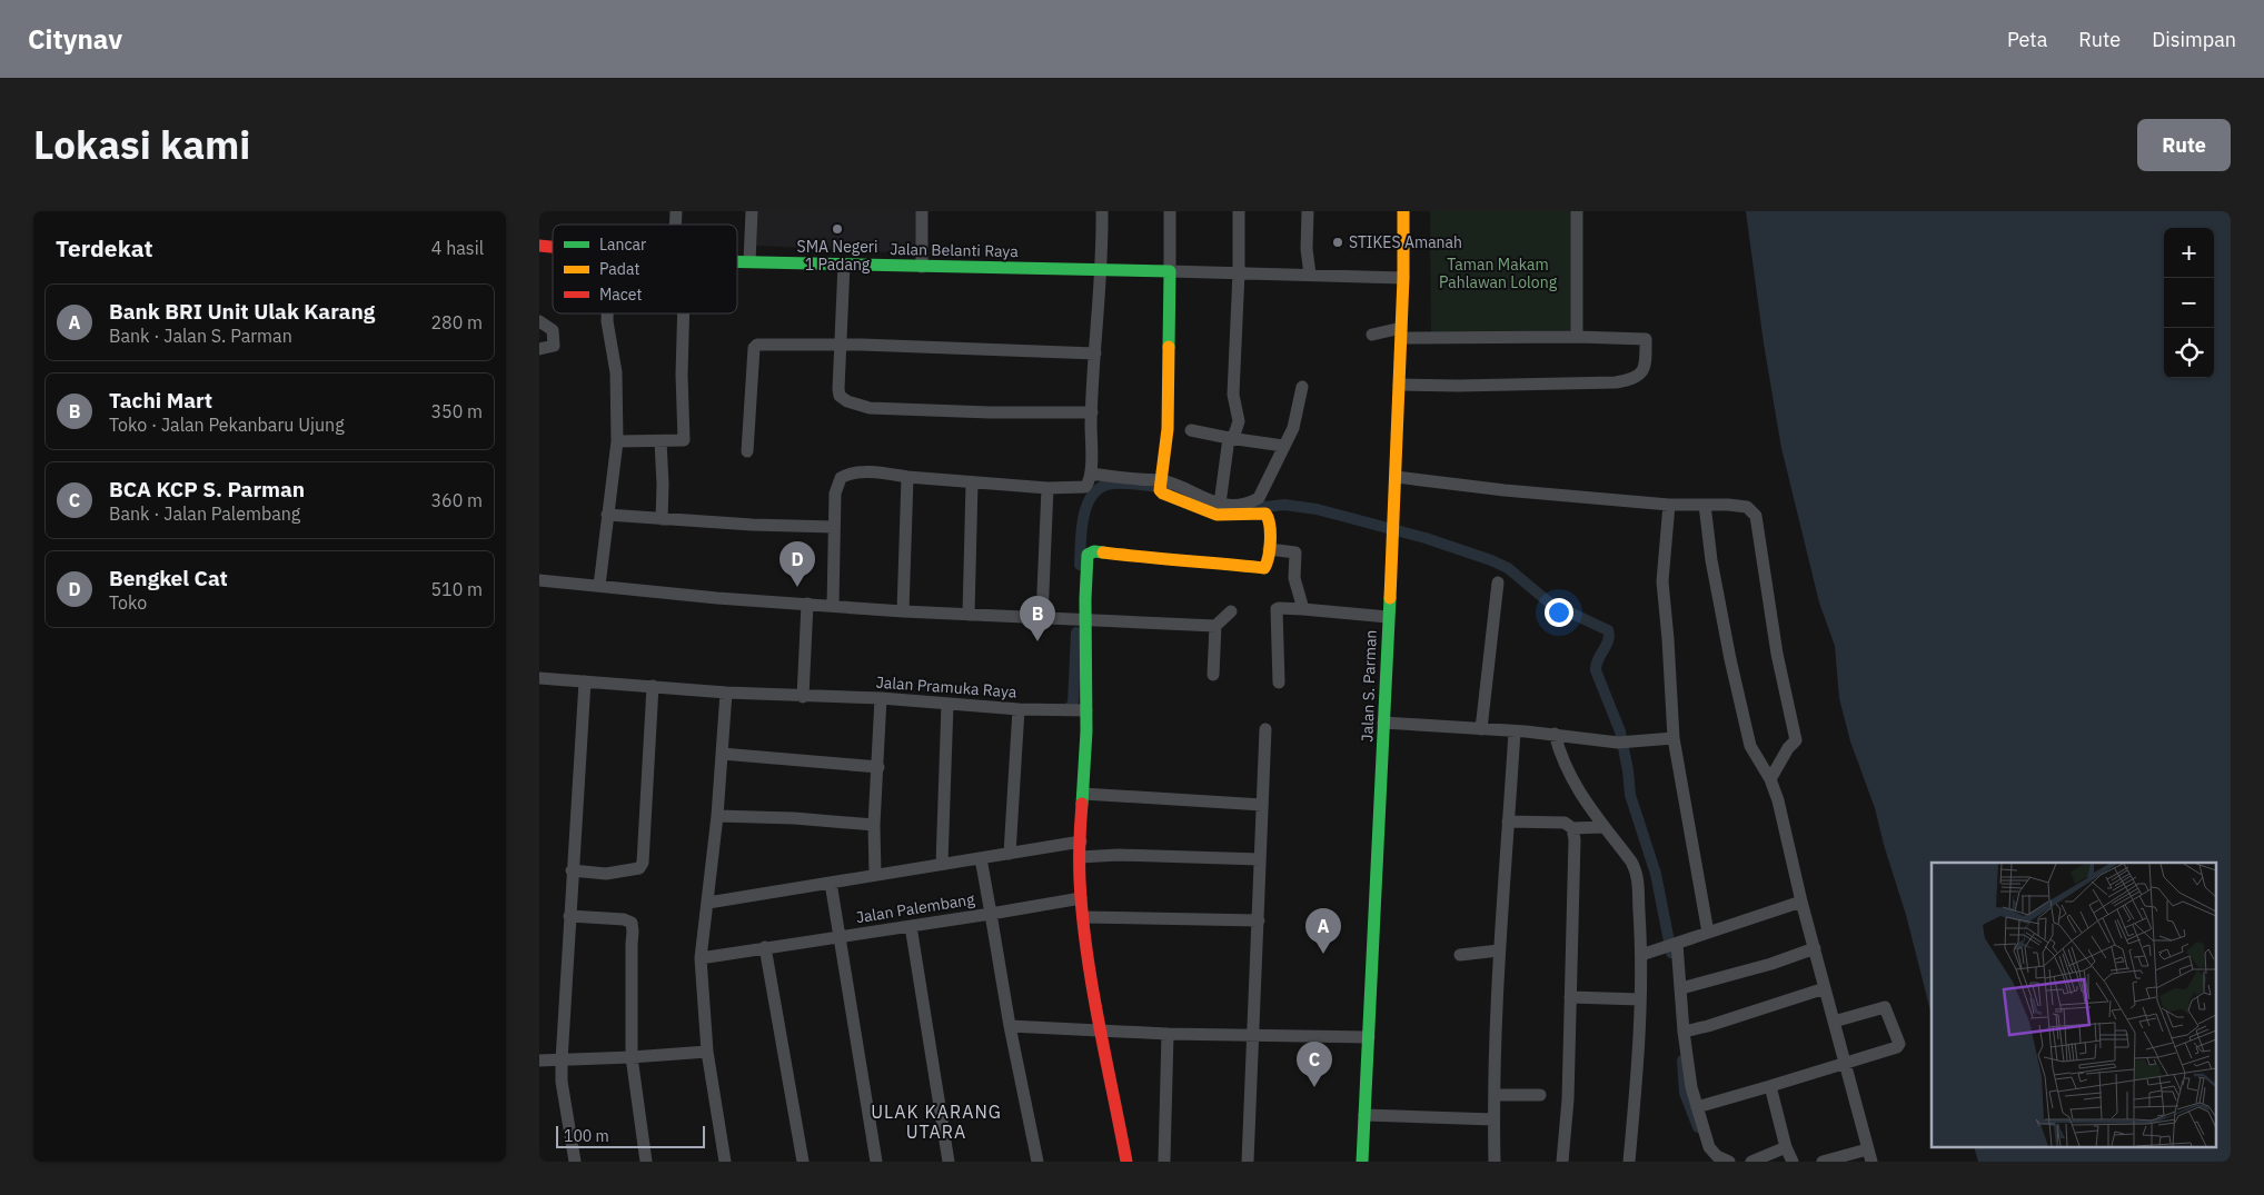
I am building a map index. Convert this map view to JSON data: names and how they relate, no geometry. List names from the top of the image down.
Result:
{
  "streets": {
    "street": [
      "Jalan Belanti Raya",
      "Jalan S. Parman",
      "Jalan Pramuka Raya",
      "Jalan Palembang"
    ]
  },
  "districts": ["ULAK KARANG UTARA"],
  "parks": ["Taman Makam Pahlawan Lolong"],
  "places": ["SMA Negeri 1 Padang", "STIKES Amanah"],
  "legend": ["Lancar", "Padat", "Macet"],
  "scale_bar": "100 m",
  "page": {
    "header": "Citynav",
    "nav": ["Peta", "Rute", "Disimpan"],
    "title": "Lokasi kami",
    "buttons": "Rute",
    "heading": ["Terdekat", "4 hasil"],
    "map_buttons": ["+", "−"],
    "list": [
      {
        "mark": "A",
        "name": "Bank BRI Unit Ulak Karang",
        "note": "Bank · Jalan S. Parman",
        "value": "280 m"
      },
      {
        "mark": "B",
        "name": "Tachi Mart",
        "note": "Toko · Jalan Pekanbaru Ujung",
        "value": "350 m"
      },
      {
        "mark": "C",
        "name": "BCA KCP S. Parman",
        "note": "Bank · Jalan Palembang",
        "value": "360 m"
      },
      {
        "mark": "D",
        "name": "Bengkel Cat",
        "note": "Toko",
        "value": "510 m"
      }
    ],
    "pins": [
      "D",
      "B",
      "A",
      "C"
    ],
    "scale": "100 m"
  }
}
